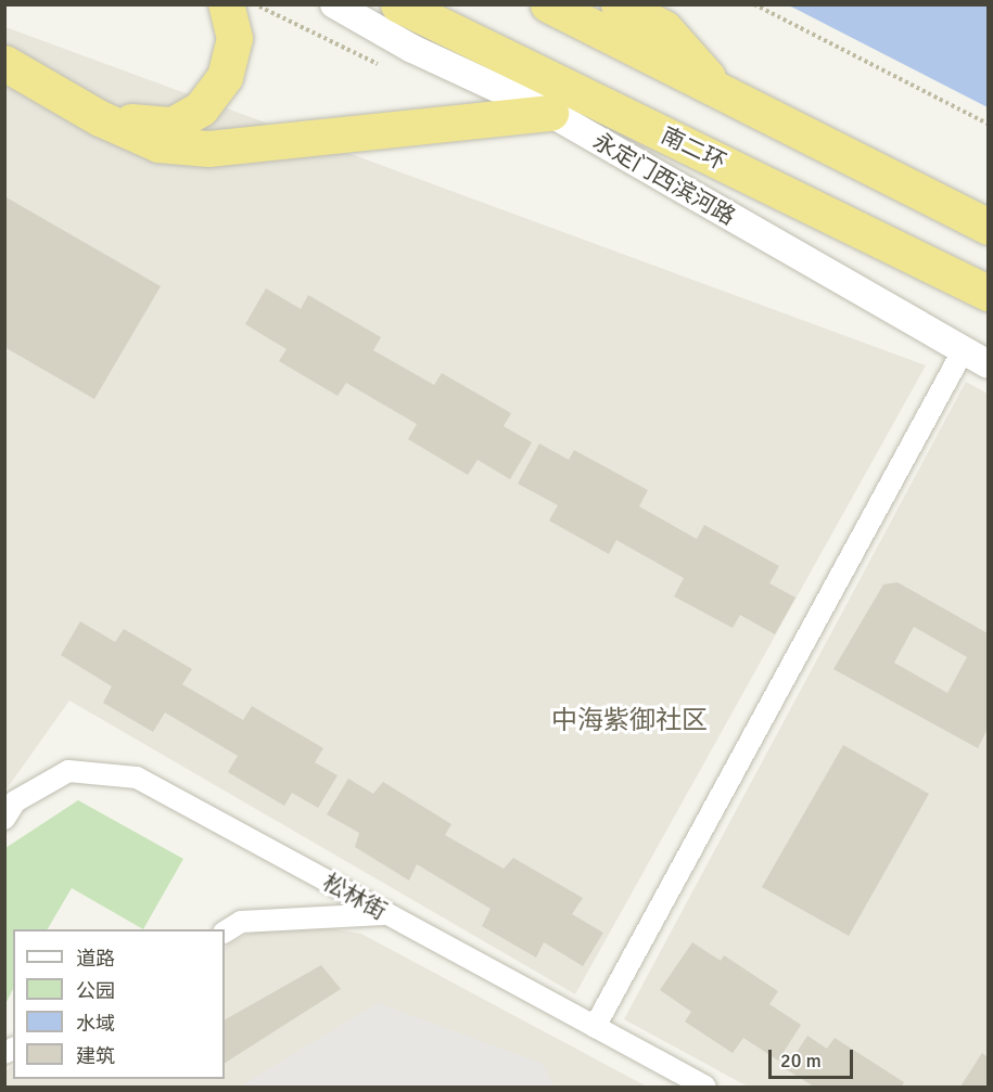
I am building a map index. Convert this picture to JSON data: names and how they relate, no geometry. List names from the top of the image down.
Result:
{
  "streets": {
    "highway": ["南二环"],
    "street": ["永定门西滨河路", "松林街"]
  },
  "districts": ["中海紫御社区"],
  "legend": [
    "道路",
    "公园",
    "水域",
    "建筑"
  ],
  "scale_bar": "20 m"
}
